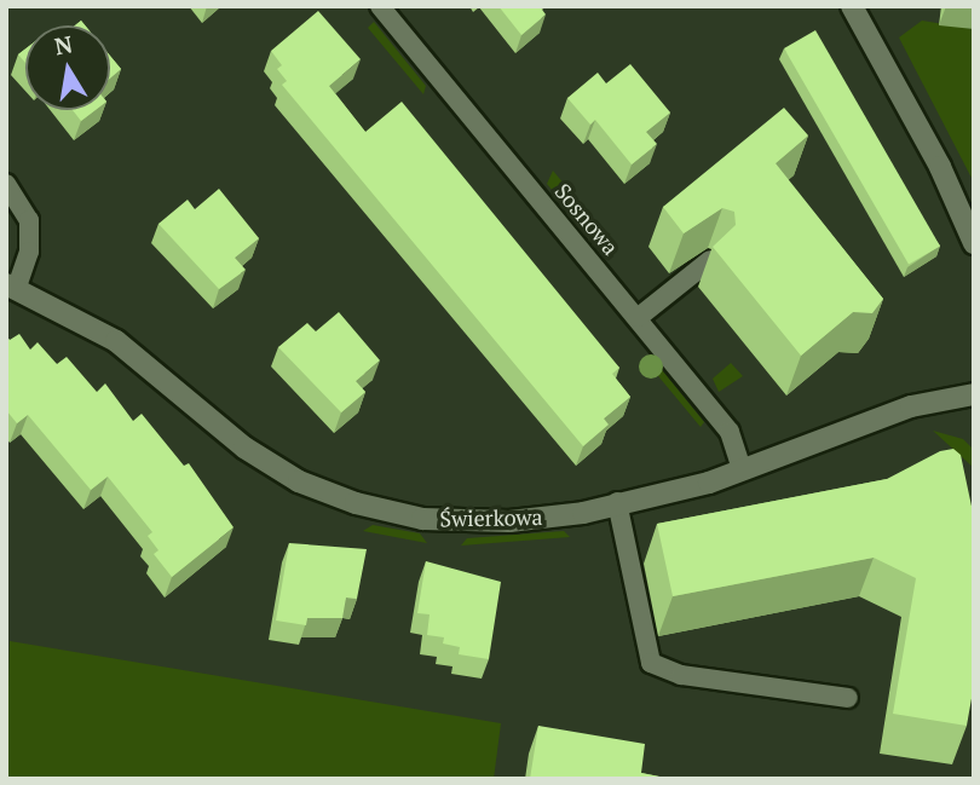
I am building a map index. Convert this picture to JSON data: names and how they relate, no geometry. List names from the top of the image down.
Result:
{
  "streets": {
    "street": ["Świerkowa"],
    "lane": ["Sosnowa"]
  },
  "crossings": [
    ["Sosnowa", "Świerkowa"]
  ],
  "north": "top"
}
